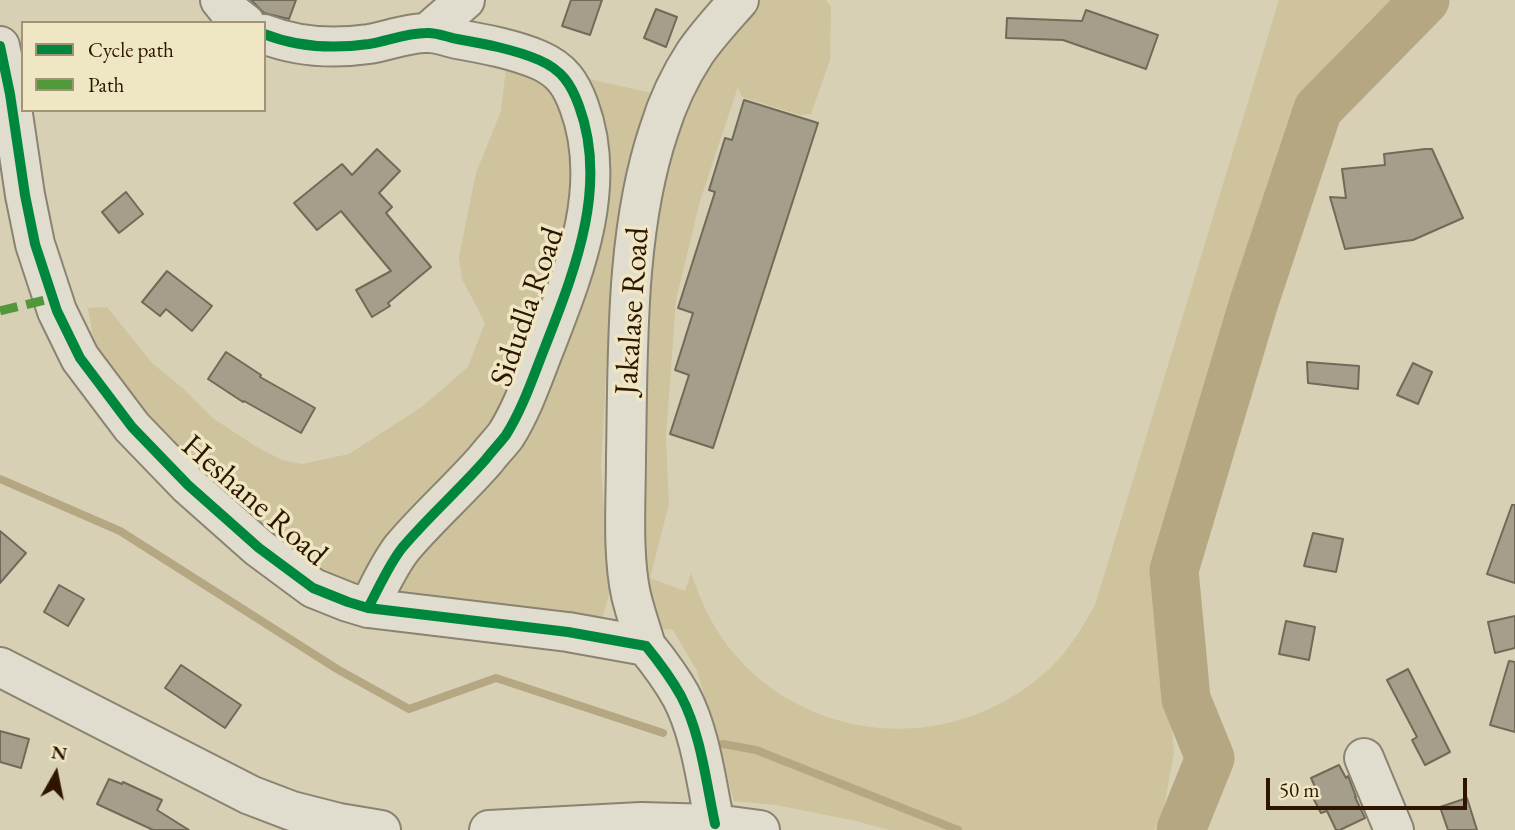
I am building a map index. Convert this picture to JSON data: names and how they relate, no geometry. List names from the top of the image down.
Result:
{
  "streets": {
    "street": ["Sidudla Road", "Jakalase Road", "Heshane Road"]
  },
  "crossings": [
    ["Sidudla Road", "Heshane Road"],
    ["Jakalase Road", "Heshane Road"]
  ],
  "legend": ["Cycle path", "Path"],
  "scale_bar": "50 m",
  "north": "top"
}
